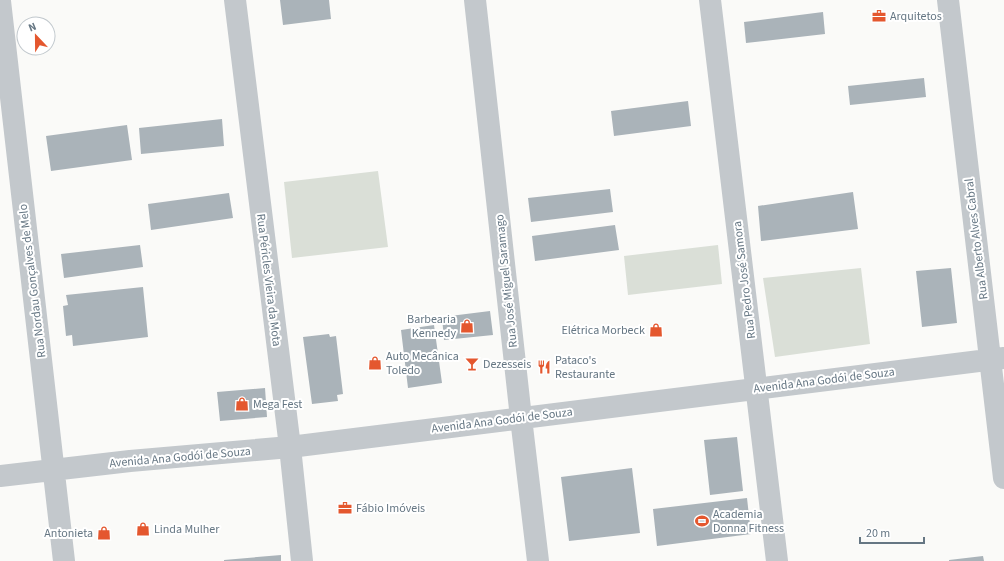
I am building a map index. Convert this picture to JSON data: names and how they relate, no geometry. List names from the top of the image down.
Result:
{
  "streets": {
    "street": [
      "Rua Alberto Alves Cabral",
      "Rua Péricles Vieira da Mota",
      "Rua Pedro José Samora",
      "Rua Nordau Gonçalves de Melo",
      "Rua José Miguel Saramago",
      "Avenida Ana Godói de Souza"
    ]
  },
  "crossings": [
    ["Rua Alberto Alves Cabral", "Avenida Ana Godói de Souza"],
    ["Rua Péricles Vieira da Mota", "Avenida Ana Godói de Souza"],
    ["Rua Pedro José Samora", "Avenida Ana Godói de Souza"],
    ["Rua Nordau Gonçalves de Melo", "Avenida Ana Godói de Souza"],
    ["Rua José Miguel Saramago", "Avenida Ana Godói de Souza"]
  ],
  "places": {
    "office": ["Arquitetos", "Fábio Imóveis"],
    "shop": [
      "Barbearia Kennedy",
      "Elétrica Morbeck",
      "Auto Mecânica Toledo",
      "Mega Fest",
      "Linda Mulher",
      "Antonieta"
    ],
    "bar": ["Dezesseis"],
    "restaurant": ["Pataco's Restaurante"],
    "sports": ["Academia Donna Fitness"]
  },
  "scale_bar": "20 m",
  "north": "top"
}
